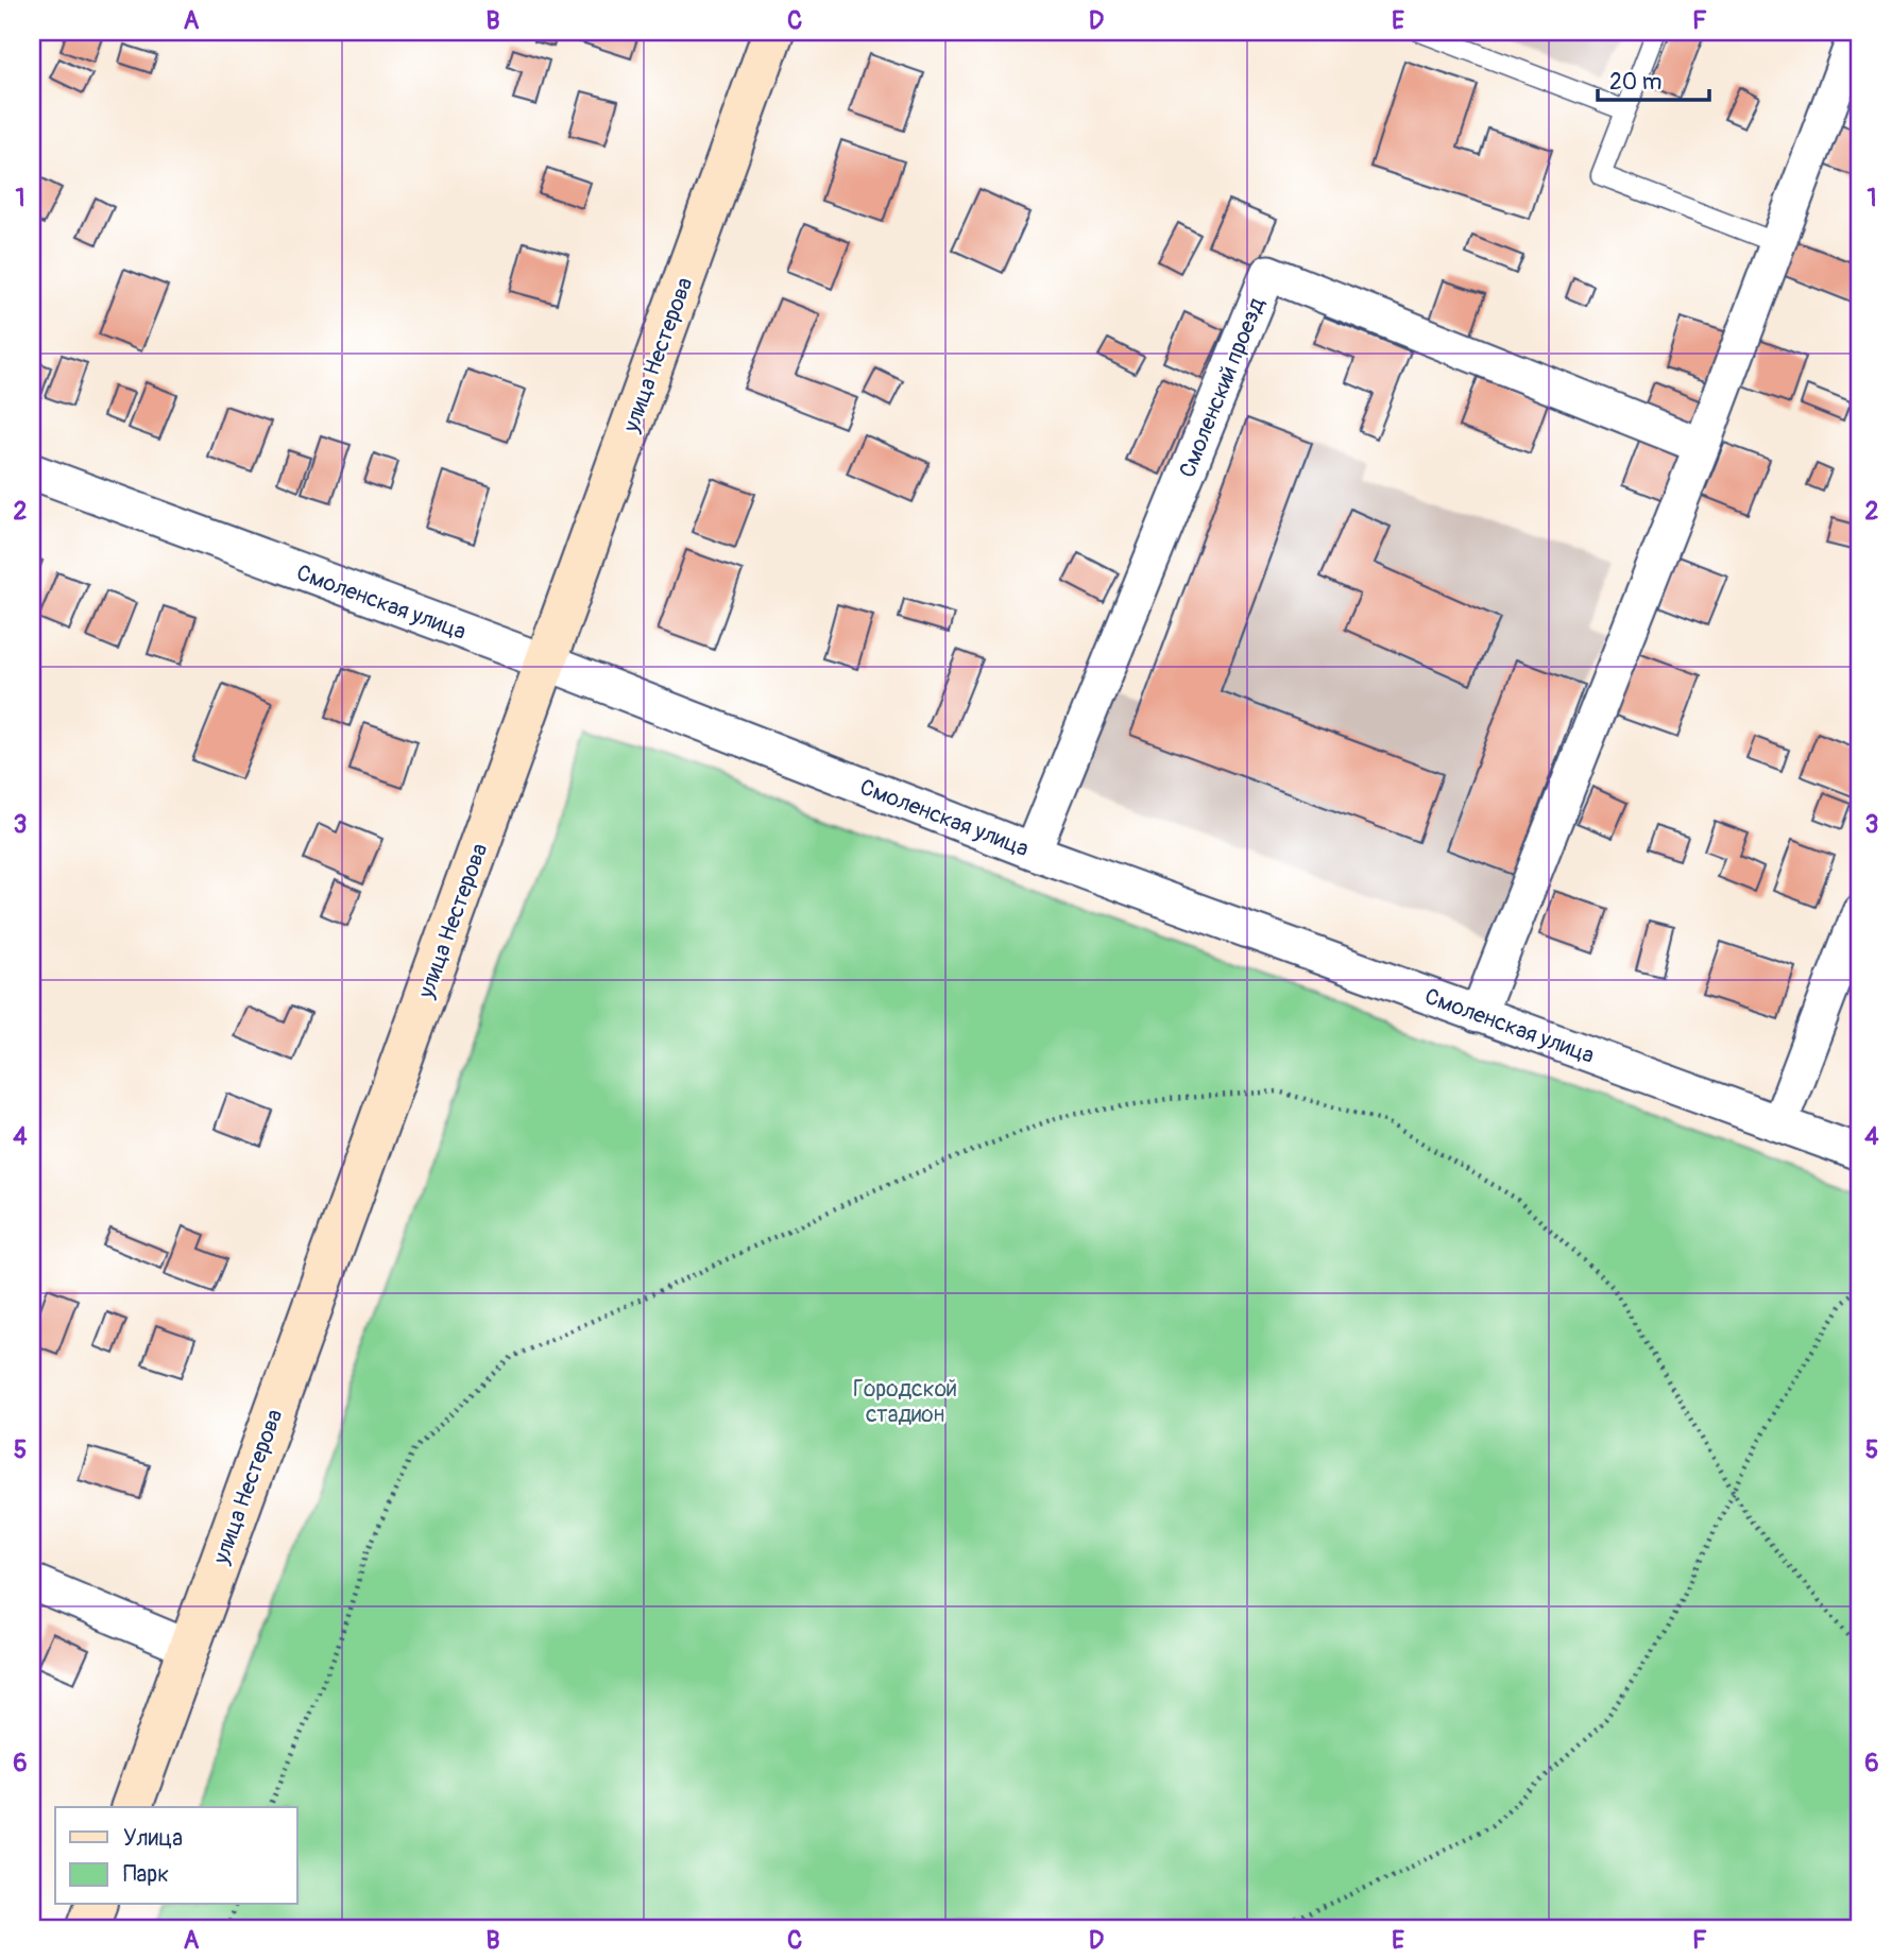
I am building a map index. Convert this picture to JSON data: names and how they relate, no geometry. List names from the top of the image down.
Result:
{
  "streets": {
    "main road": ["улица Нестерова"],
    "street": ["Смоленский проезд", "Смоленская улица"]
  },
  "crossings": [
    ["улица Нестерова", "Смоленская улица"],
    ["Смоленский проезд", "Смоленская улица"]
  ],
  "parks": ["Городской стадион"],
  "legend": ["Улица", "Парк"],
  "scale_bar": "20 m",
  "grid": {
    "columns": [
      "A",
      "B",
      "C",
      "D",
      "E",
      "F"
    ],
    "rows": [
      "1",
      "2",
      "3",
      "4",
      "5",
      "6"
    ]
  }
}
